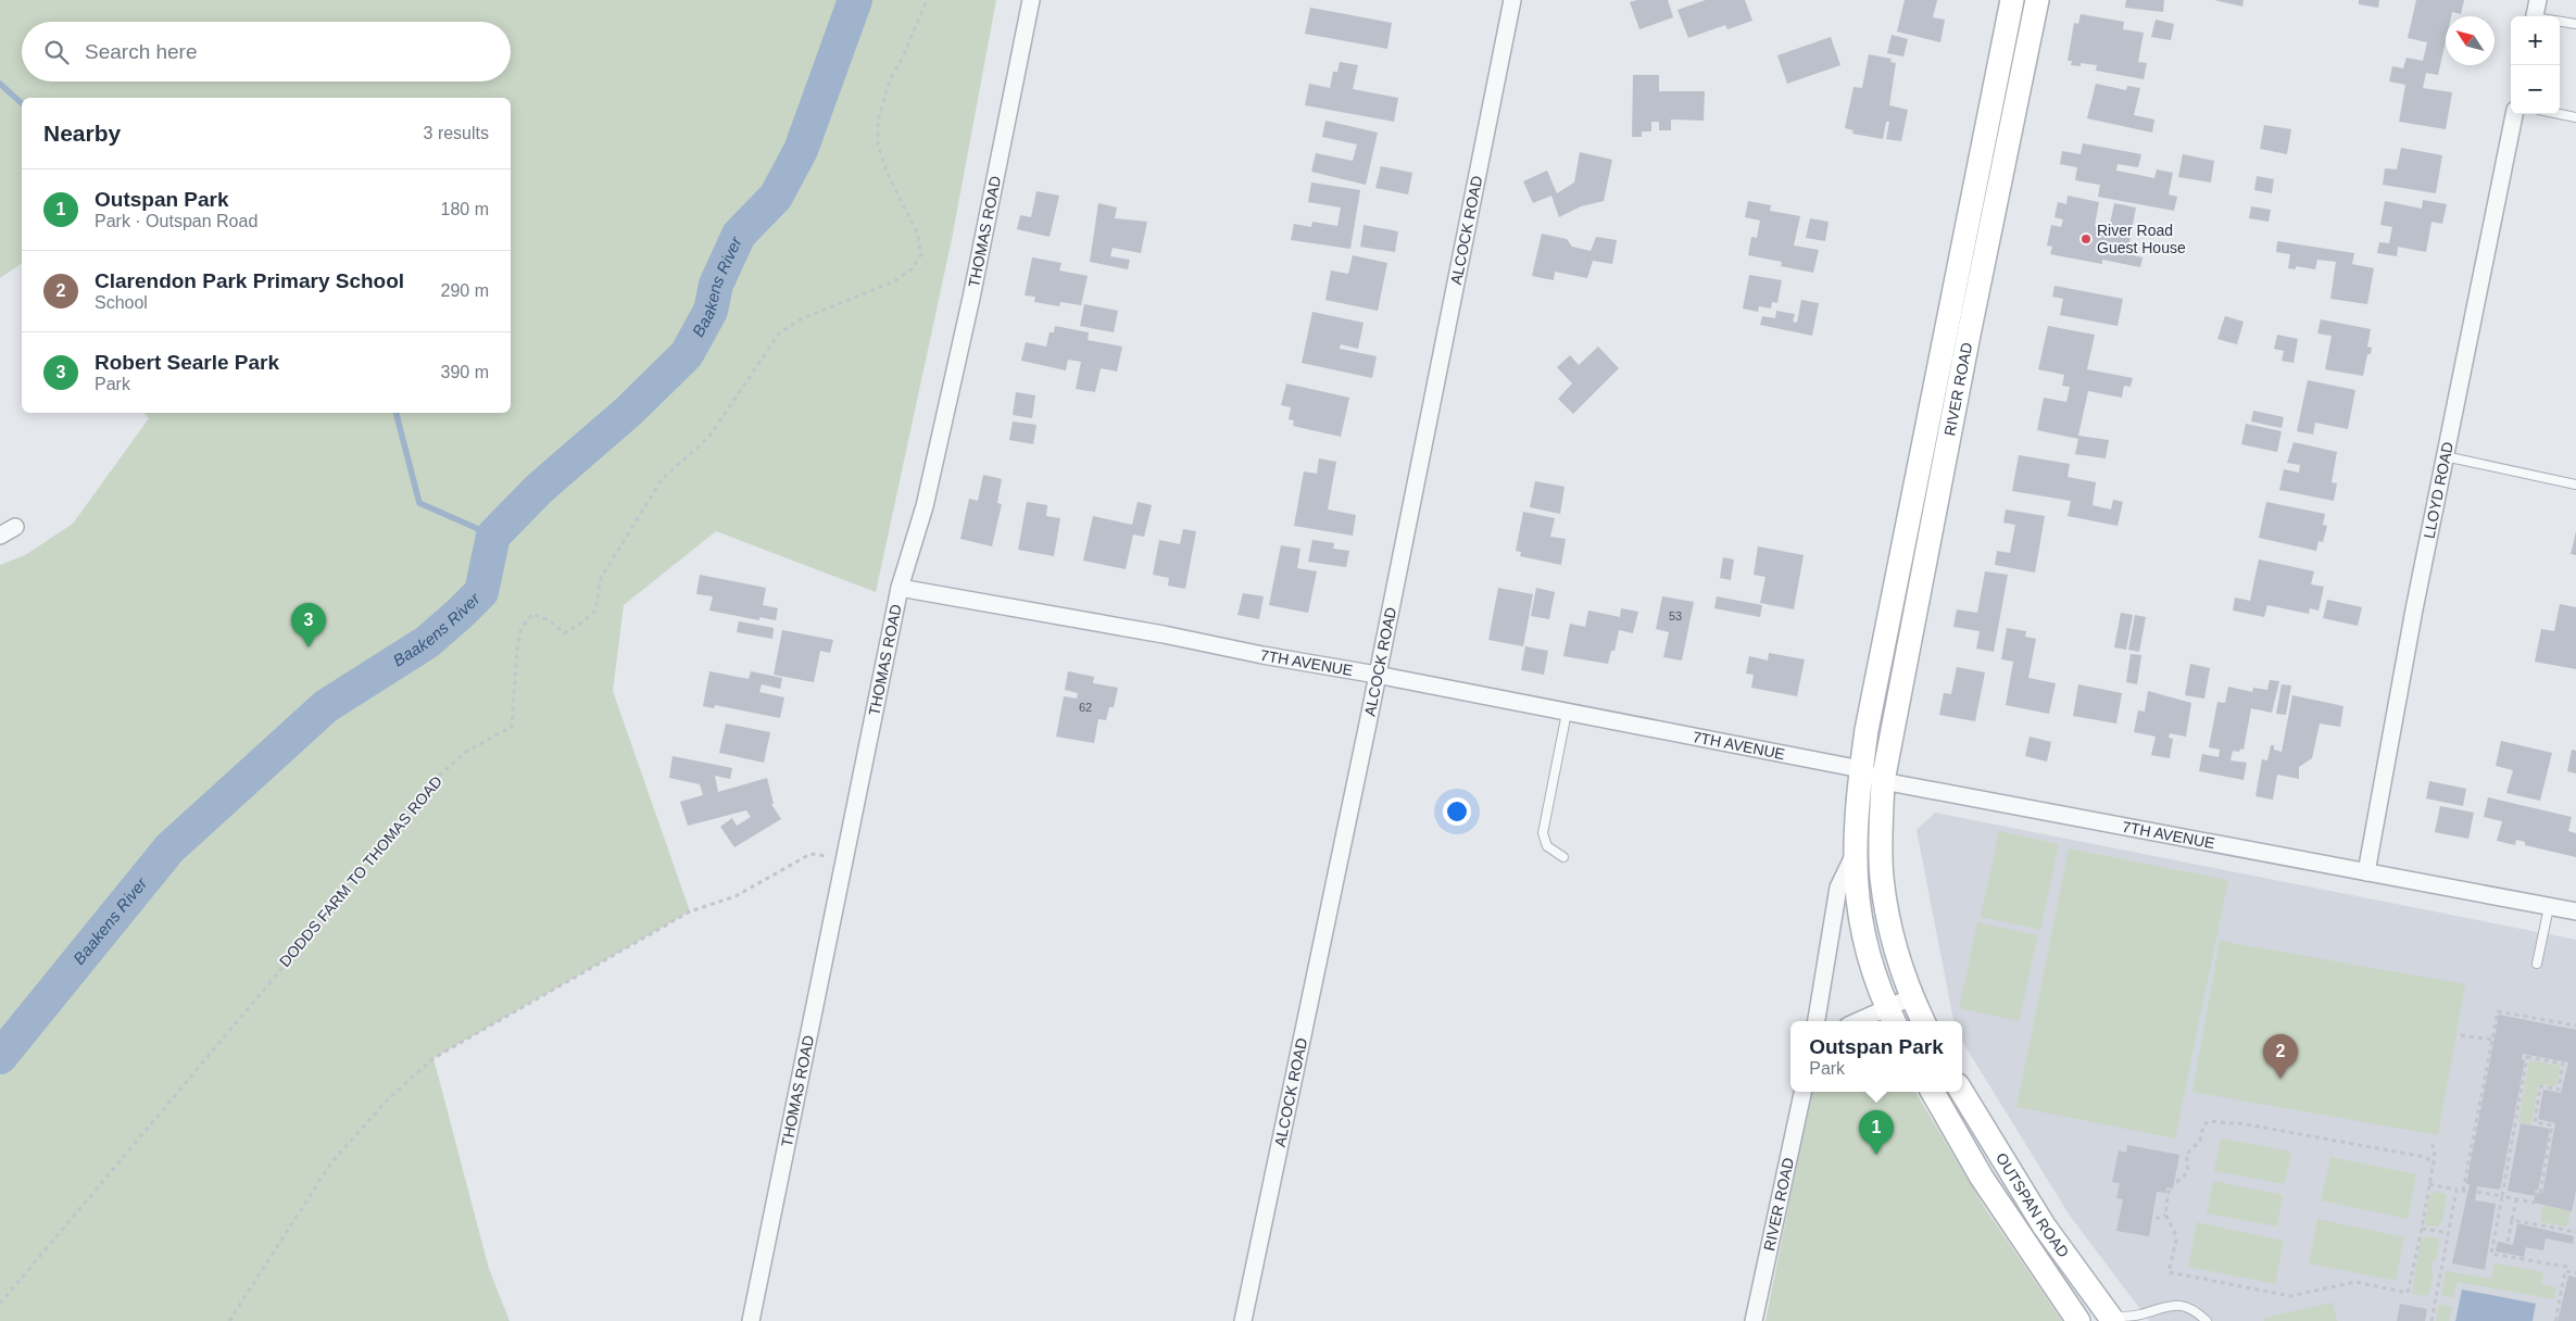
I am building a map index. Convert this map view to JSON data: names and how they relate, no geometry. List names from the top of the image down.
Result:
{
  "streets": {
    "main road": ["RIVER ROAD", "OUTSPAN ROAD"],
    "street": [
      "ALCOCK ROAD",
      "THOMAS ROAD",
      "LLOYD ROAD",
      "7TH AVENUE"
    ],
    "path": ["DODDS FARM TO THOMAS ROAD"]
  },
  "crossings": [
    ["ALCOCK ROAD", "7TH AVENUE"],
    ["THOMAS ROAD", "7TH AVENUE"],
    ["RIVER ROAD", "7TH AVENUE"],
    ["LLOYD ROAD", "7TH AVENUE"]
  ],
  "water": ["Baakens River"],
  "places": ["River Road Guest House"],
  "house_numbers": ["53", "62"],
  "north": "top left",
  "page": {
    "map_buttons": ["+", "−"],
    "search": "Search here",
    "heading": ["Nearby", "3 results"],
    "list": [
      {
        "mark": "1",
        "name": "Outspan Park",
        "note": "Park · Outspan Road",
        "value": "180 m"
      },
      {
        "mark": "2",
        "name": "Clarendon Park Primary School",
        "note": "School",
        "value": "290 m"
      },
      {
        "mark": "3",
        "name": "Robert Searle Park",
        "note": "Park",
        "value": "390 m"
      }
    ],
    "pins": ["3", "2", "1"],
    "popup": ["Outspan Park", "Park"]
  }
}
